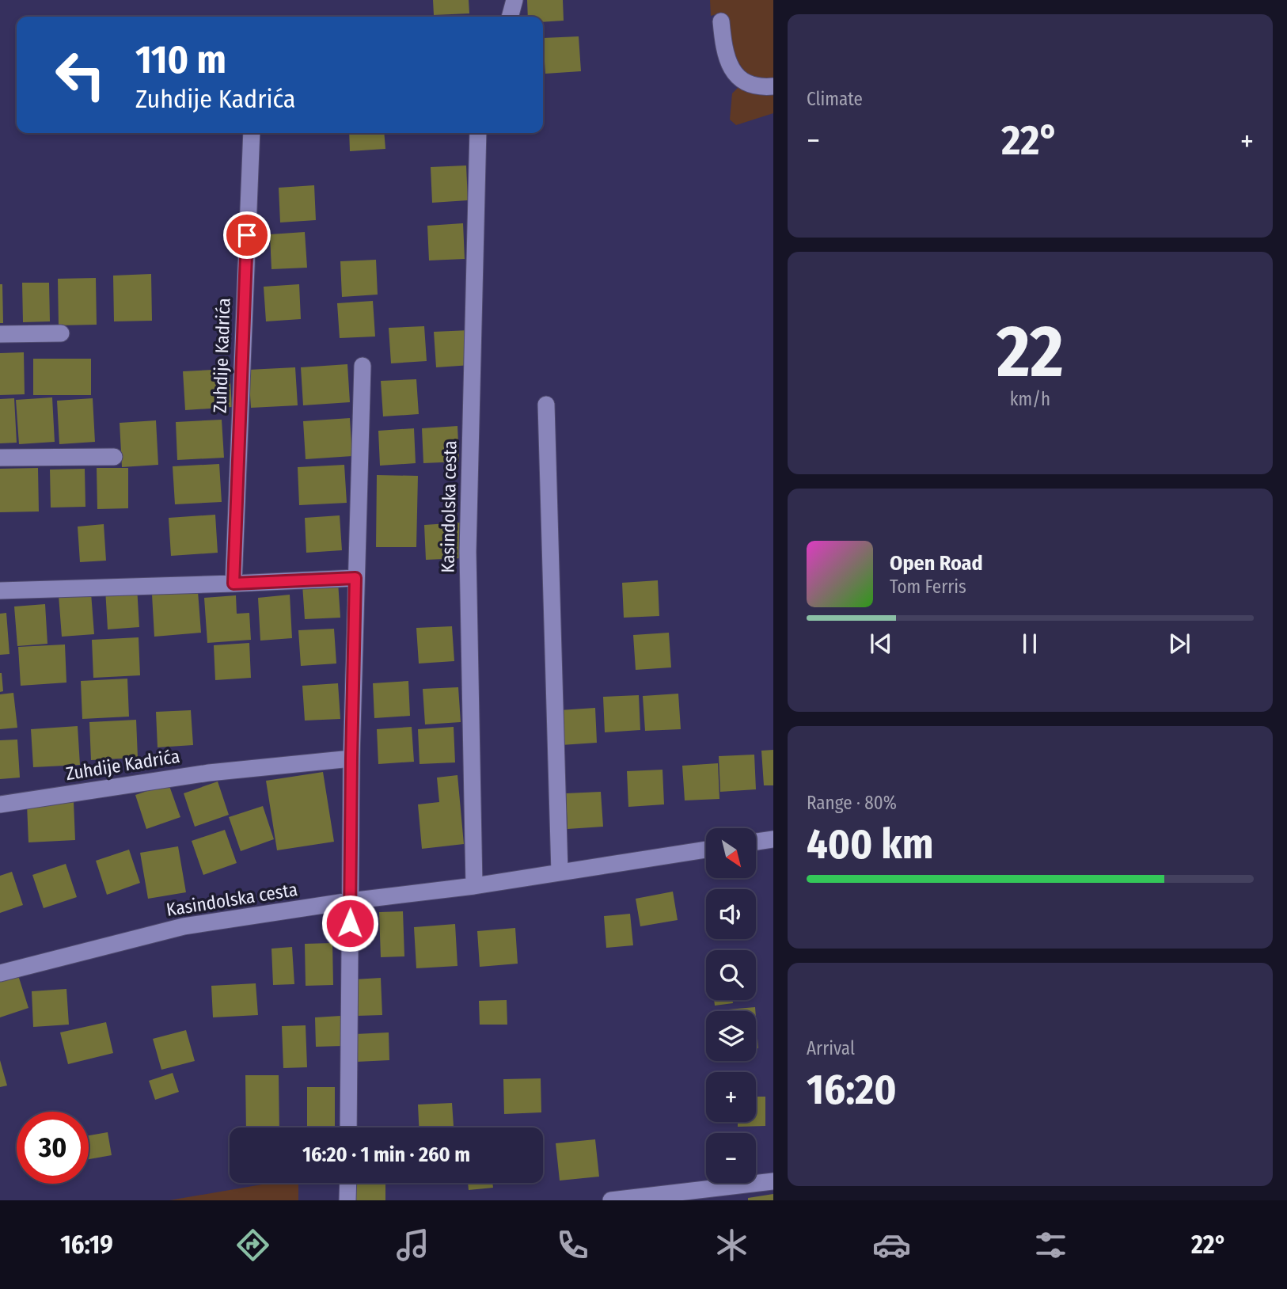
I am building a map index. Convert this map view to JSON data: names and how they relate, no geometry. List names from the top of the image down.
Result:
{
  "streets": {
    "street": ["Zuhdije Kadrića", "Kasindolska cesta"]
  },
  "north": "bottom right",
  "page": {
    "tile": [
      "Climate",
      ["22", "km/h"],
      ["Range · 80%", "400 km"],
      ["Arrival", "16:20"]
    ],
    "turn": ["110 m", "Zuhdije Kadrića"],
    "heat": ["−", "22°", "+"],
    "song": ["Open Road", "Tom Ferris"],
    "map_buttons": ["+", "−"],
    "limit": "30",
    "trip": "16:20 · 1 min · 260 m",
    "tabs": ["16:19", "22°"]
  }
}
